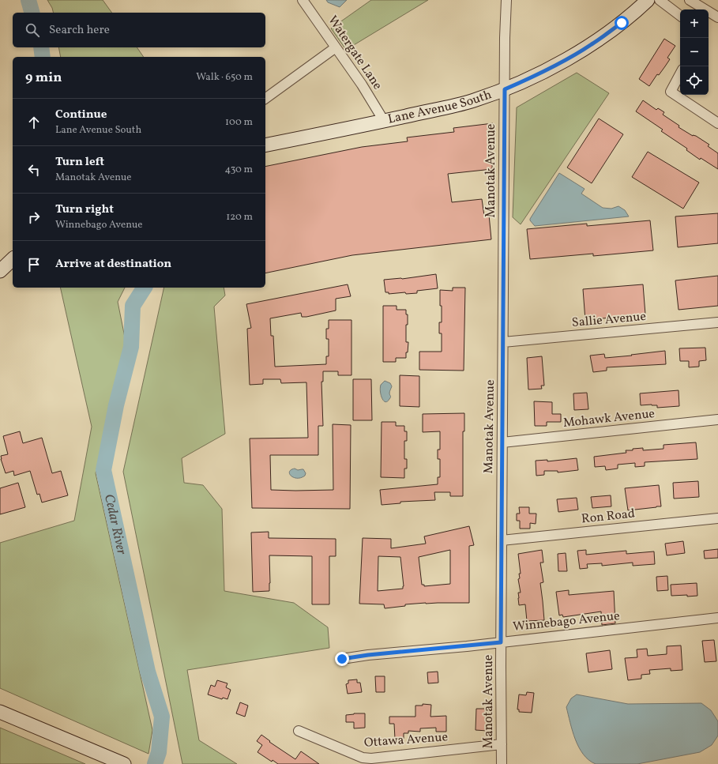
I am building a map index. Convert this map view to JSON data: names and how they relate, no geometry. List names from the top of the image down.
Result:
{
  "streets": {
    "main road": ["Lane Avenue South"],
    "street": [
      "Watergate Lane",
      "Manotak Avenue",
      "Sallie Avenue",
      "Mohawk Avenue",
      "Ron Road",
      "Winnebago Avenue",
      "Ottawa Avenue"
    ]
  },
  "crossings": [
    ["Watergate Lane", "Lane Avenue South"],
    ["Lane Avenue South", "Manotak Avenue"],
    ["Manotak Avenue", "Sallie Avenue"],
    ["Manotak Avenue", "Mohawk Avenue"],
    ["Manotak Avenue", "Ron Road"],
    ["Manotak Avenue", "Winnebago Avenue"],
    ["Manotak Avenue", "Ottawa Avenue"]
  ],
  "water": ["Cedar River"],
  "page": {
    "map_buttons": ["+", "−"],
    "search": "Search here",
    "heading": ["9 min", "Walk · 650 m"],
    "list": [
      ["Continue", "Lane Avenue South", "100 m"],
      ["Turn left", "Manotak Avenue", "430 m"],
      ["Turn right", "Winnebago Avenue", "120 m"],
      "Arrive at destination"
    ]
  }
}
